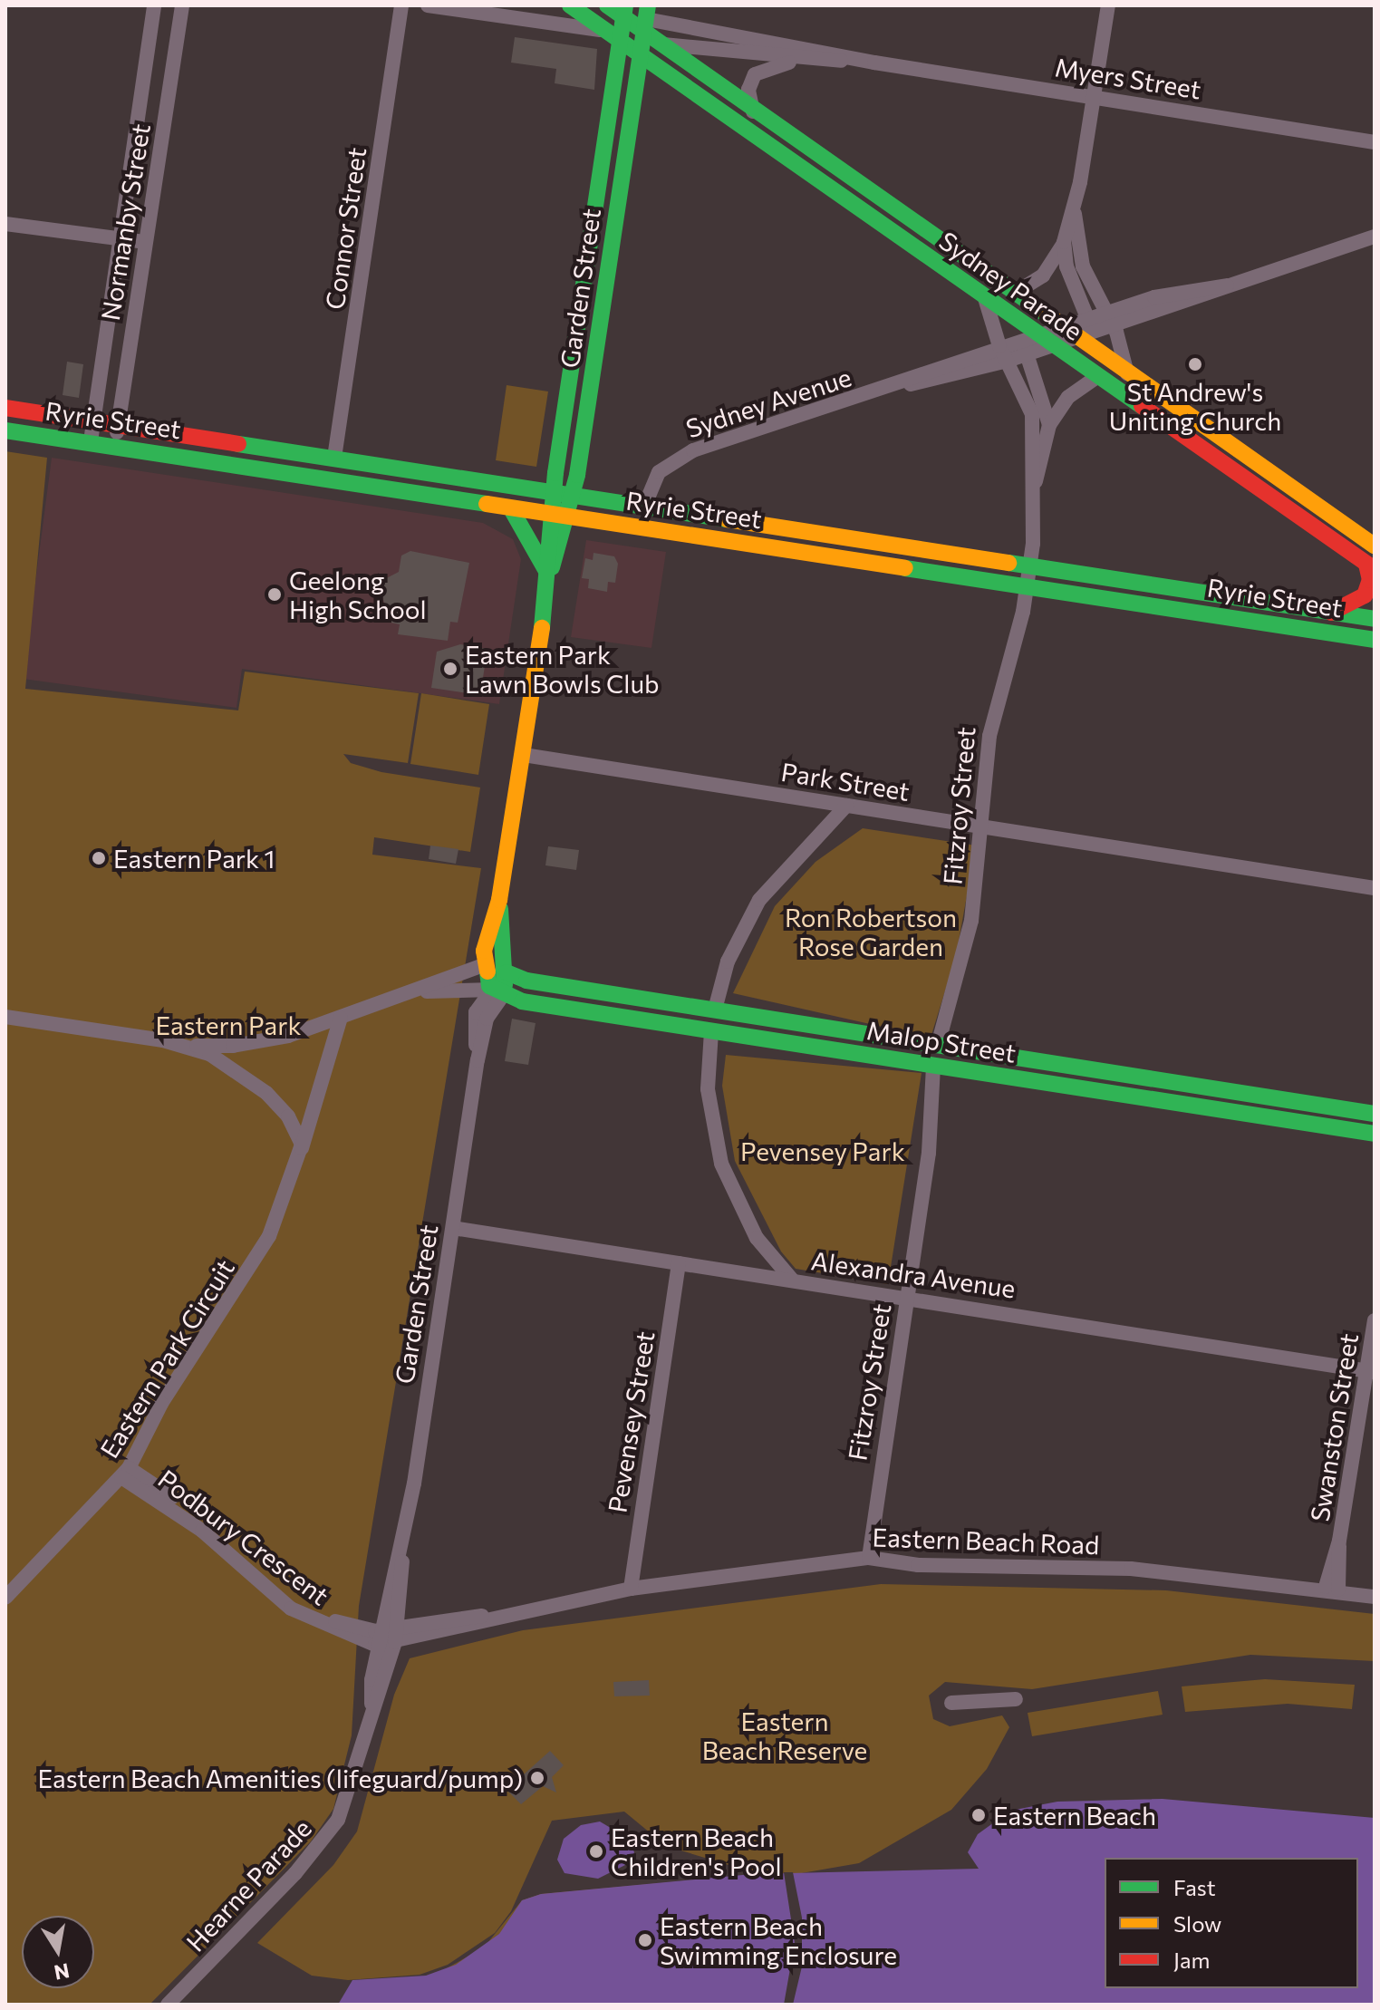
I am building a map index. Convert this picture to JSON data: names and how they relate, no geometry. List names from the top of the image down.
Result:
{
  "streets": {
    "street": [
      "Myers Street",
      "Normanby Street",
      "Connor Street",
      "Sydney Parade",
      "Garden Street",
      "Sydney Avenue",
      "Ryrie Street",
      "Park Street",
      "Fitzroy Street",
      "Malop Street",
      "Alexandra Avenue",
      "Eastern Park Circuit",
      "Pevensey Street",
      "Swanston Street",
      "Podbury Crescent",
      "Eastern Beach Road",
      "Hearne Parade"
    ]
  },
  "crossings": [
    ["Myers Street", "Sydney Parade"],
    ["Myers Street", "Garden Street"],
    ["Normanby Street", "Ryrie Street"],
    ["Connor Street", "Ryrie Street"],
    ["Sydney Parade", "Garden Street"],
    ["Sydney Parade", "Sydney Avenue"],
    ["Sydney Parade", "Fitzroy Street"],
    ["Garden Street", "Ryrie Street"],
    ["Garden Street", "Park Street"],
    ["Garden Street", "Malop Street"],
    ["Garden Street", "Alexandra Avenue"],
    ["Garden Street", "Podbury Crescent"],
    ["Garden Street", "Eastern Beach Road"],
    ["Garden Street", "Hearne Parade"],
    ["Sydney Avenue", "Ryrie Street"],
    ["Sydney Avenue", "Fitzroy Street"],
    ["Ryrie Street", "Fitzroy Street"],
    ["Park Street", "Fitzroy Street"],
    ["Fitzroy Street", "Malop Street"],
    ["Fitzroy Street", "Alexandra Avenue"],
    ["Fitzroy Street", "Eastern Beach Road"],
    ["Alexandra Avenue", "Pevensey Street"],
    ["Alexandra Avenue", "Swanston Street"],
    ["Eastern Park Circuit", "Podbury Crescent"],
    ["Pevensey Street", "Eastern Beach Road"],
    ["Swanston Street", "Eastern Beach Road"],
    ["Podbury Crescent", "Eastern Beach Road"],
    ["Podbury Crescent", "Hearne Parade"],
    ["Eastern Beach Road", "Hearne Parade"]
  ],
  "parks": [
    "Ron Robertson Rose Garden",
    "Eastern Park",
    "Pevensey Park",
    "Eastern Beach Reserve"
  ],
  "places": [
    "St Andrew's Uniting Church",
    "Geelong High School",
    "Eastern Park Lawn Bowls Club",
    "Eastern Park 1",
    "Eastern Beach Amenities (lifeguard/pump)",
    "Eastern Beach",
    "Eastern Beach Children's Pool",
    "Eastern Beach Swimming Enclosure"
  ],
  "legend": ["Fast", "Slow", "Jam"],
  "north": "bottom"
}
